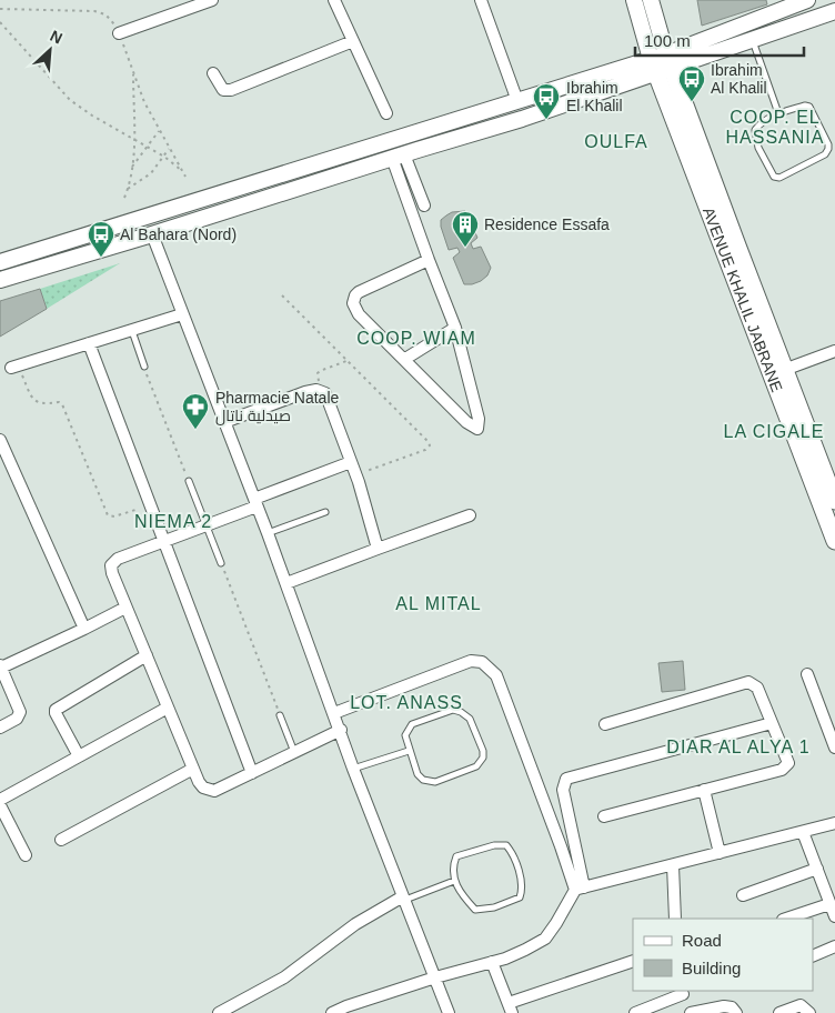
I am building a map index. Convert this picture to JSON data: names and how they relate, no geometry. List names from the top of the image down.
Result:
{
  "streets": {
    "main road": ["AVENUE KHALIL JABRANE"]
  },
  "districts": [
    "COOP. EL HASSANIA",
    "OULFA",
    "COOP. WIAM",
    "LA CIGALE",
    "NIEMA 2",
    "AL MITAL",
    "LOT. ANASS",
    "DIAR AL ALYA 1"
  ],
  "places": {
    "bus stop": ["Ibrahim Al Khalil", "Ibrahim El Khalil", "Al Bahara (Nord)"],
    "building": ["Residence Essafa"],
    "pharmacy": ["Pharmacie Natale صيدلية ناتال"]
  },
  "legend": ["Road", "Building"],
  "scale_bar": "100 m",
  "north": "top right"
}
